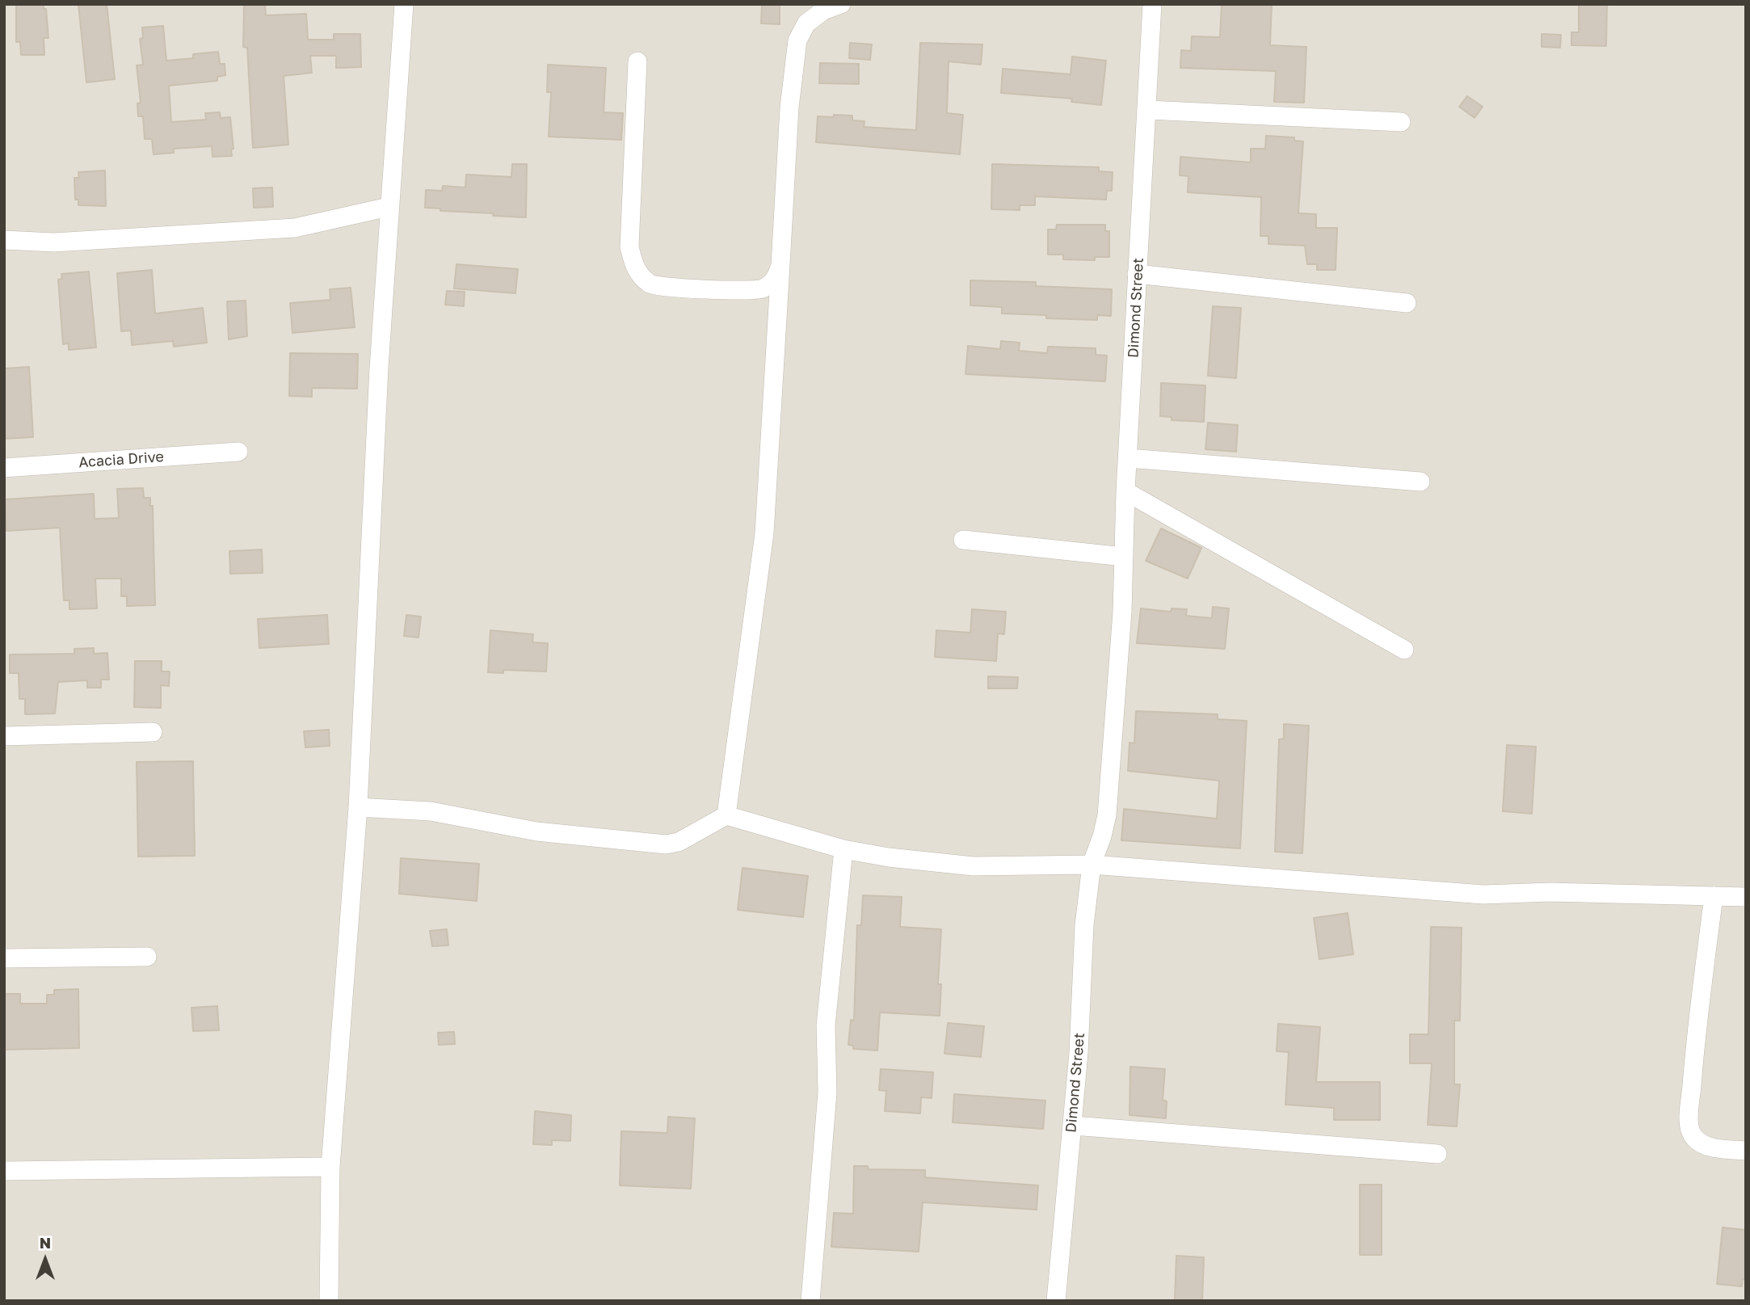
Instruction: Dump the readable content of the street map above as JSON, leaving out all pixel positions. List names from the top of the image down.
{
  "streets": {
    "street": ["Dimond Street", "Acacia Drive"]
  },
  "north": "top"
}
